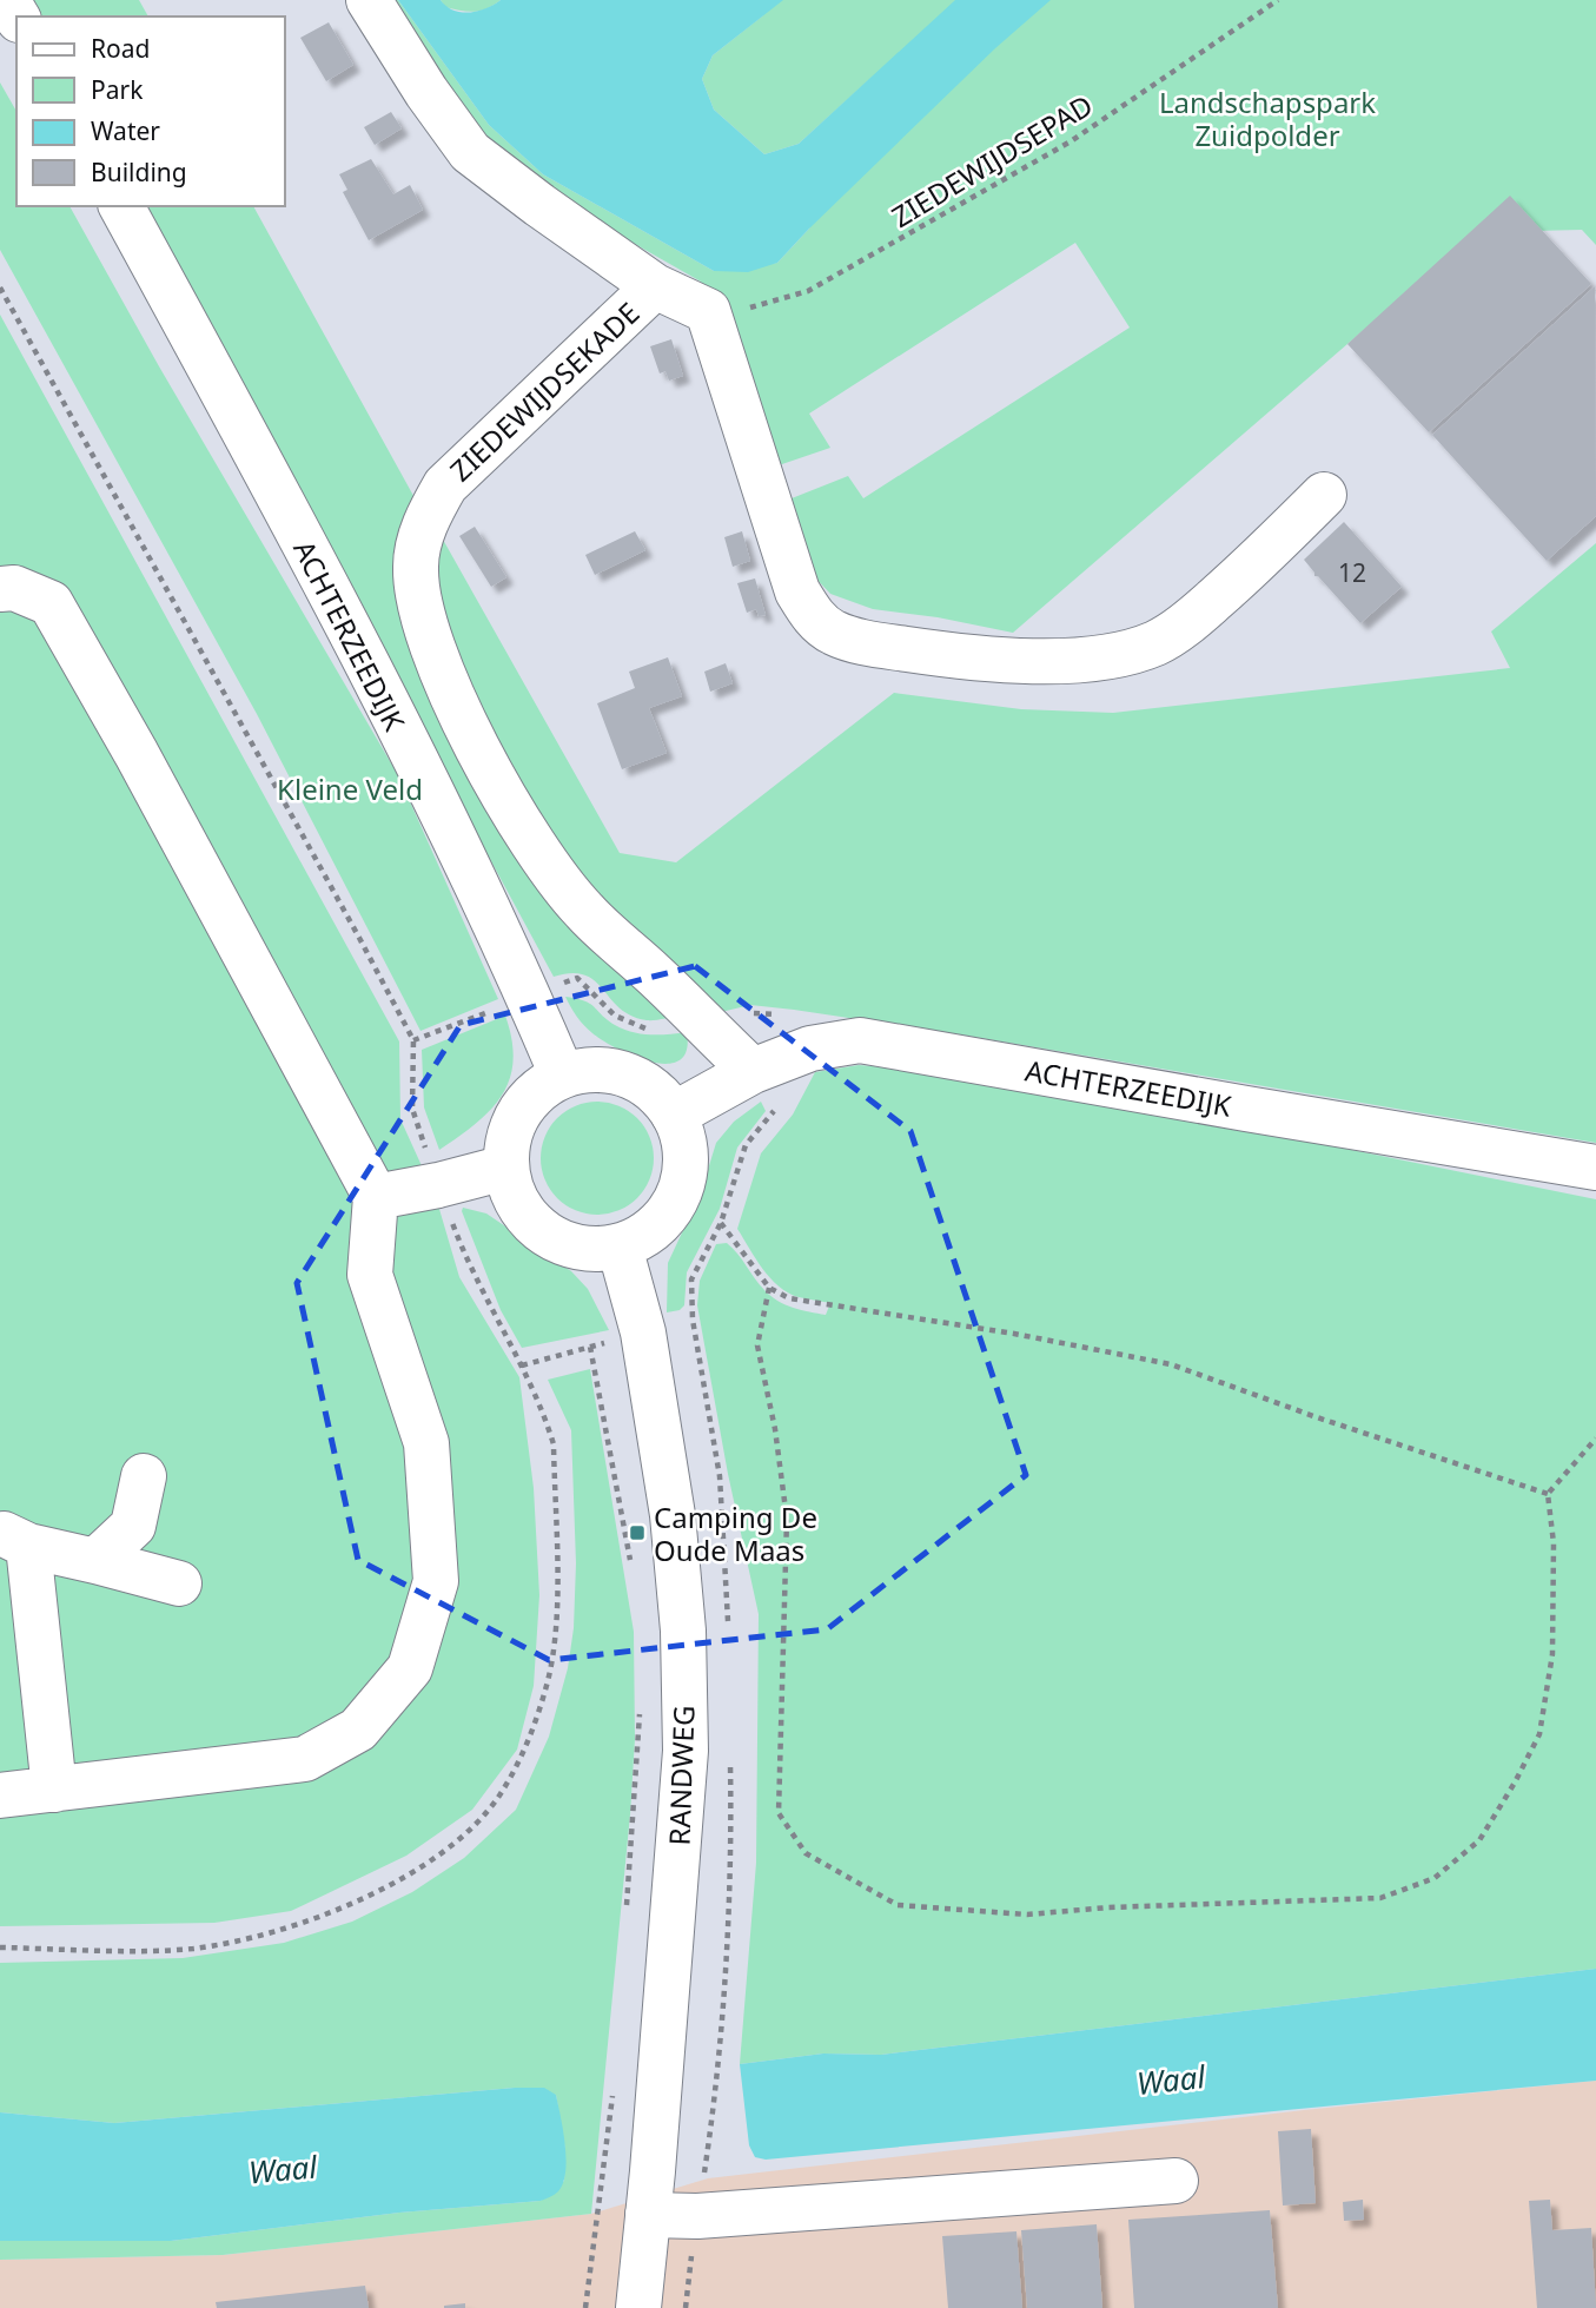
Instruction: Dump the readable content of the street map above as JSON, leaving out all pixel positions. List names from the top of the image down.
{
  "streets": {
    "street": ["ZIEDEWIJDSEKADE", "ACHTERZEEDIJK", "RANDWEG"],
    "path": ["ZIEDEWIJDSEPAD"]
  },
  "crossings": [
    ["ZIEDEWIJDSEPAD", "ZIEDEWIJDSEKADE"],
    ["ZIEDEWIJDSEKADE", "ACHTERZEEDIJK"],
    ["ACHTERZEEDIJK", "RANDWEG"]
  ],
  "water": ["Waal"],
  "parks": ["Landschapspark Zuidpolder", "Kleine Veld"],
  "places": {
    "transit": ["Camping De Oude Maas"]
  },
  "house_numbers": ["12"],
  "legend": [
    "Road",
    "Park",
    "Water",
    "Building"
  ]
}
